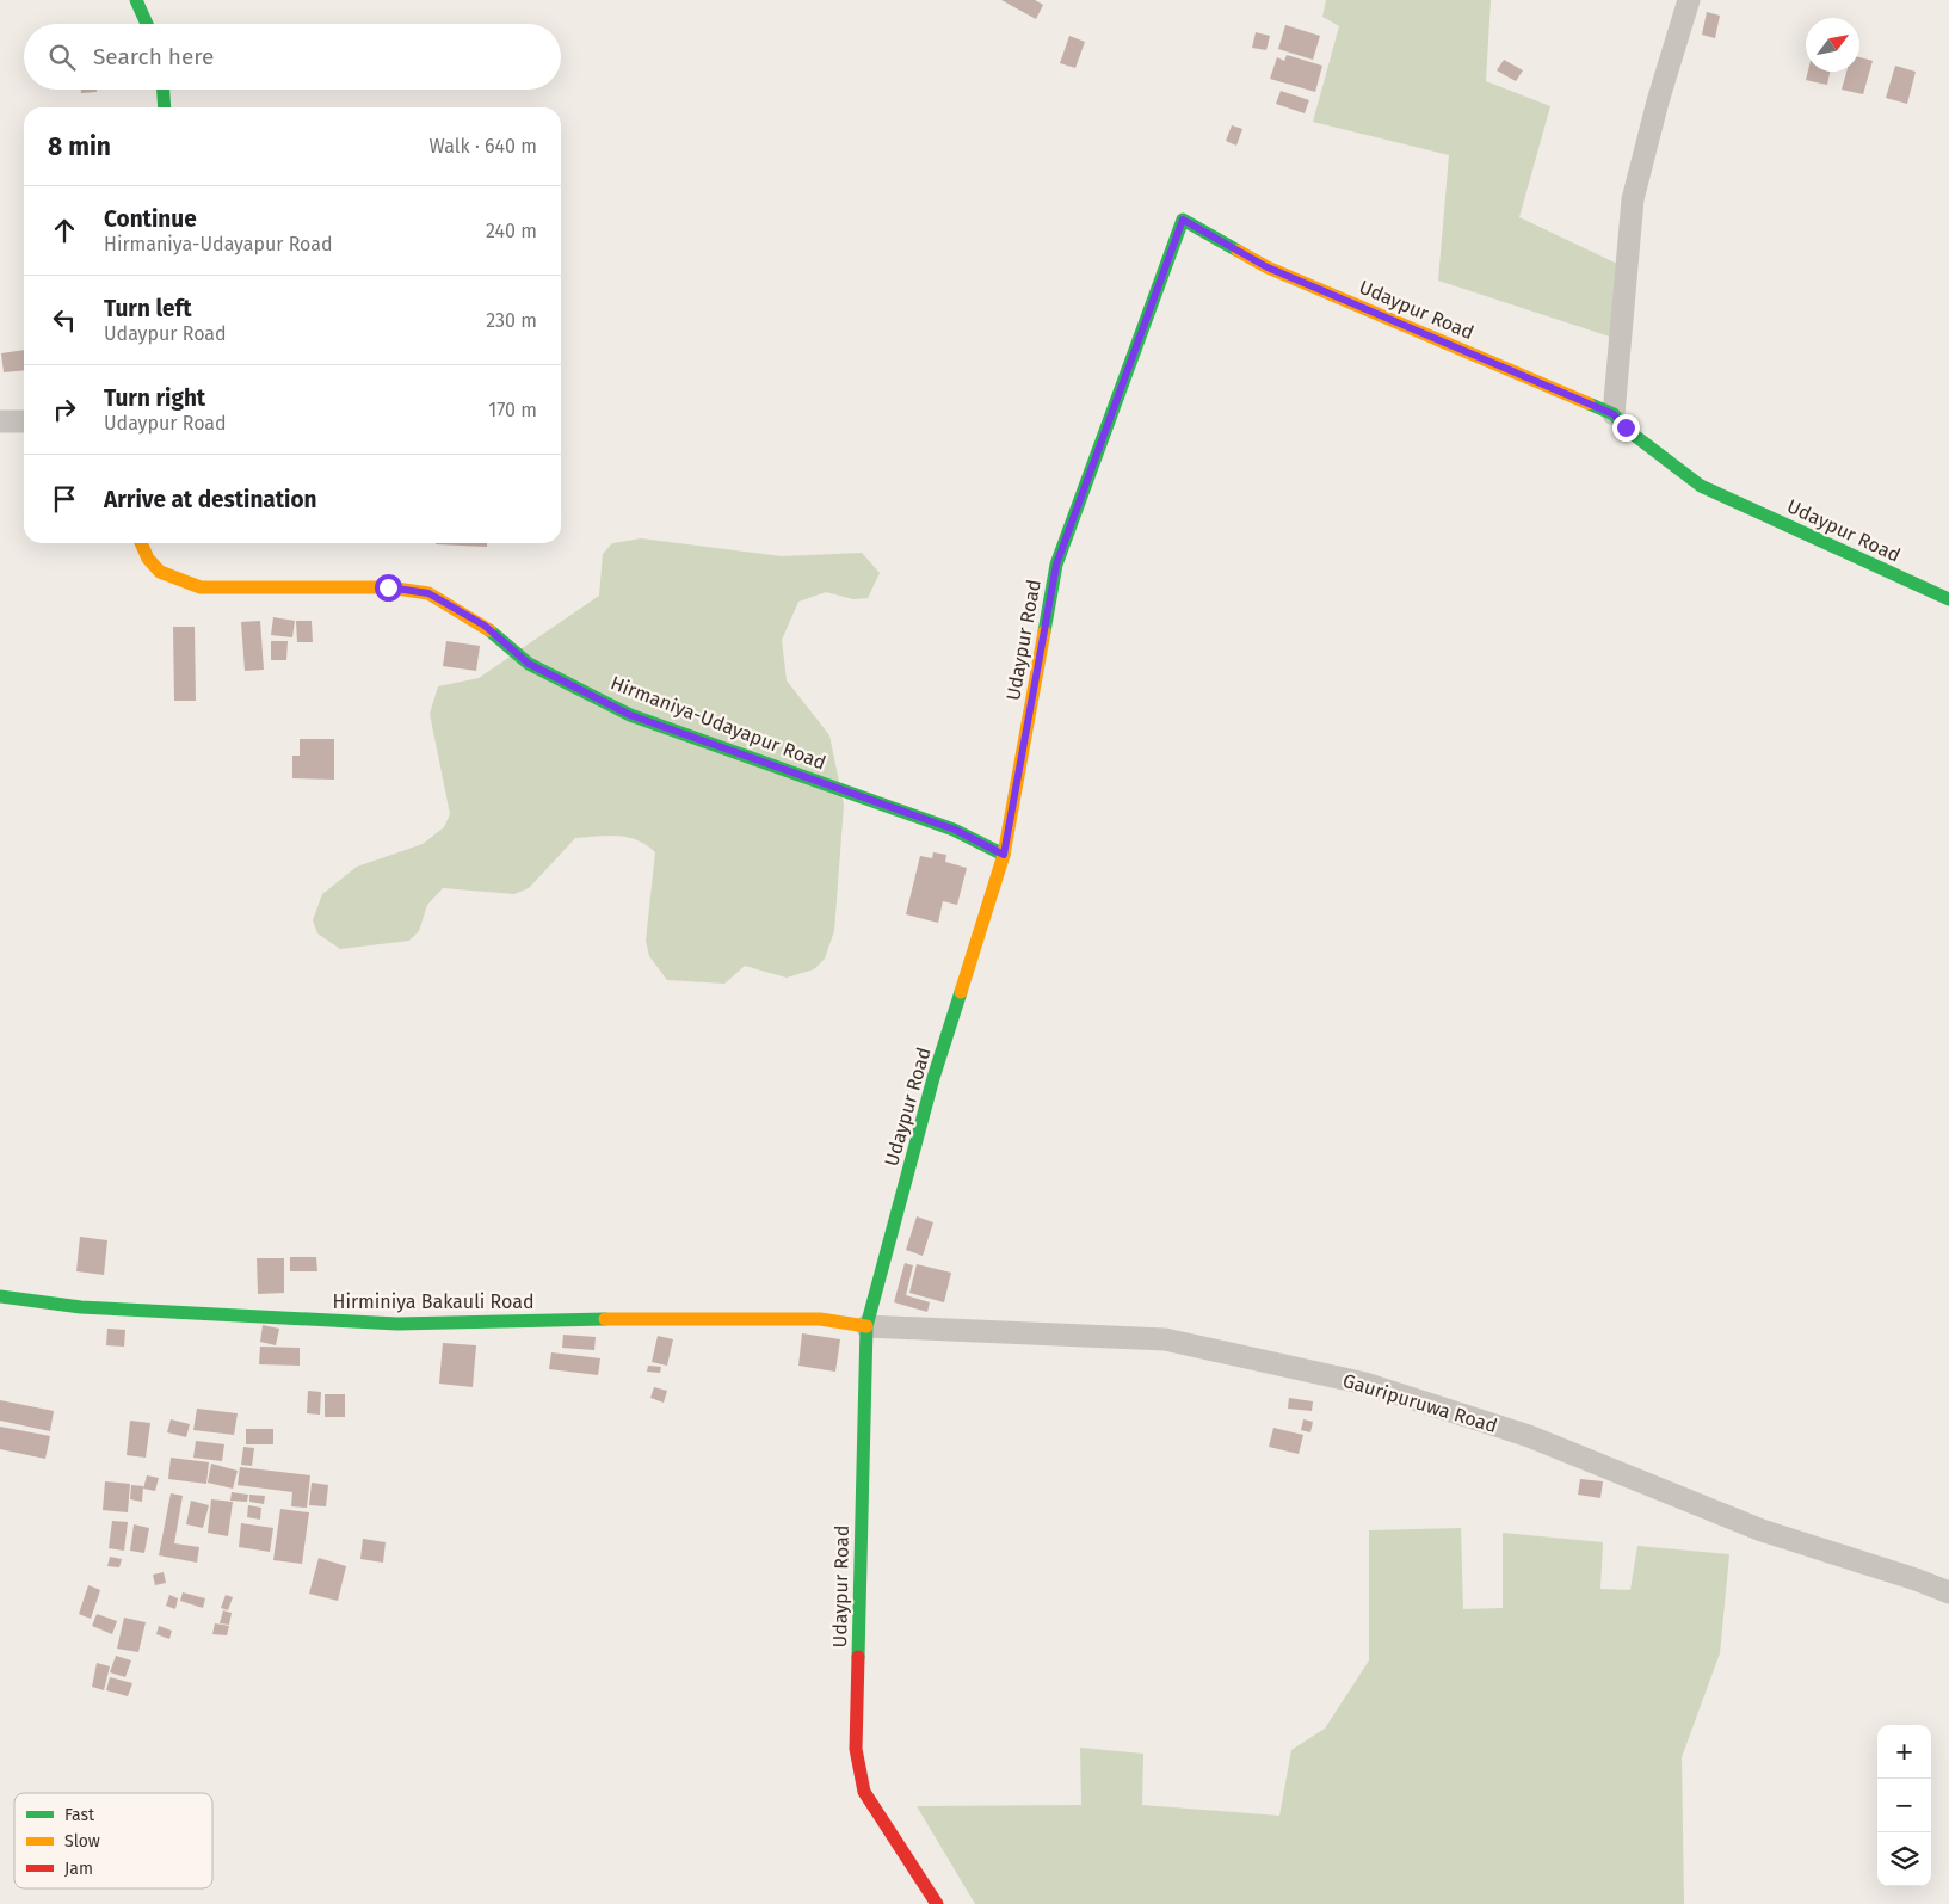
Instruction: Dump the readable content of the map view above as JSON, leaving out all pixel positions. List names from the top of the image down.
{
  "streets": {
    "street": [
      "Udaypur Road",
      "Hirmaniya-Udayapur Road",
      "Hirminiya Bakauli Road",
      "Gauripuruwa Road"
    ]
  },
  "crossings": [
    ["Udaypur Road", "Hirmaniya-Udayapur Road"],
    ["Udaypur Road", "Hirminiya Bakauli Road"],
    ["Udaypur Road", "Gauripuruwa Road"],
    ["Hirminiya Bakauli Road", "Gauripuruwa Road"]
  ],
  "legend": ["Fast", "Slow", "Jam"],
  "north": "top right",
  "page": {
    "search": "Search here",
    "heading": ["8 min", "Walk · 640 m"],
    "list": [
      ["Continue", "Hirmaniya-Udayapur Road", "240 m"],
      ["Turn left", "Udaypur Road", "230 m"],
      ["Turn right", "Udaypur Road", "170 m"],
      "Arrive at destination"
    ],
    "map_buttons": ["+", "−"]
  }
}
